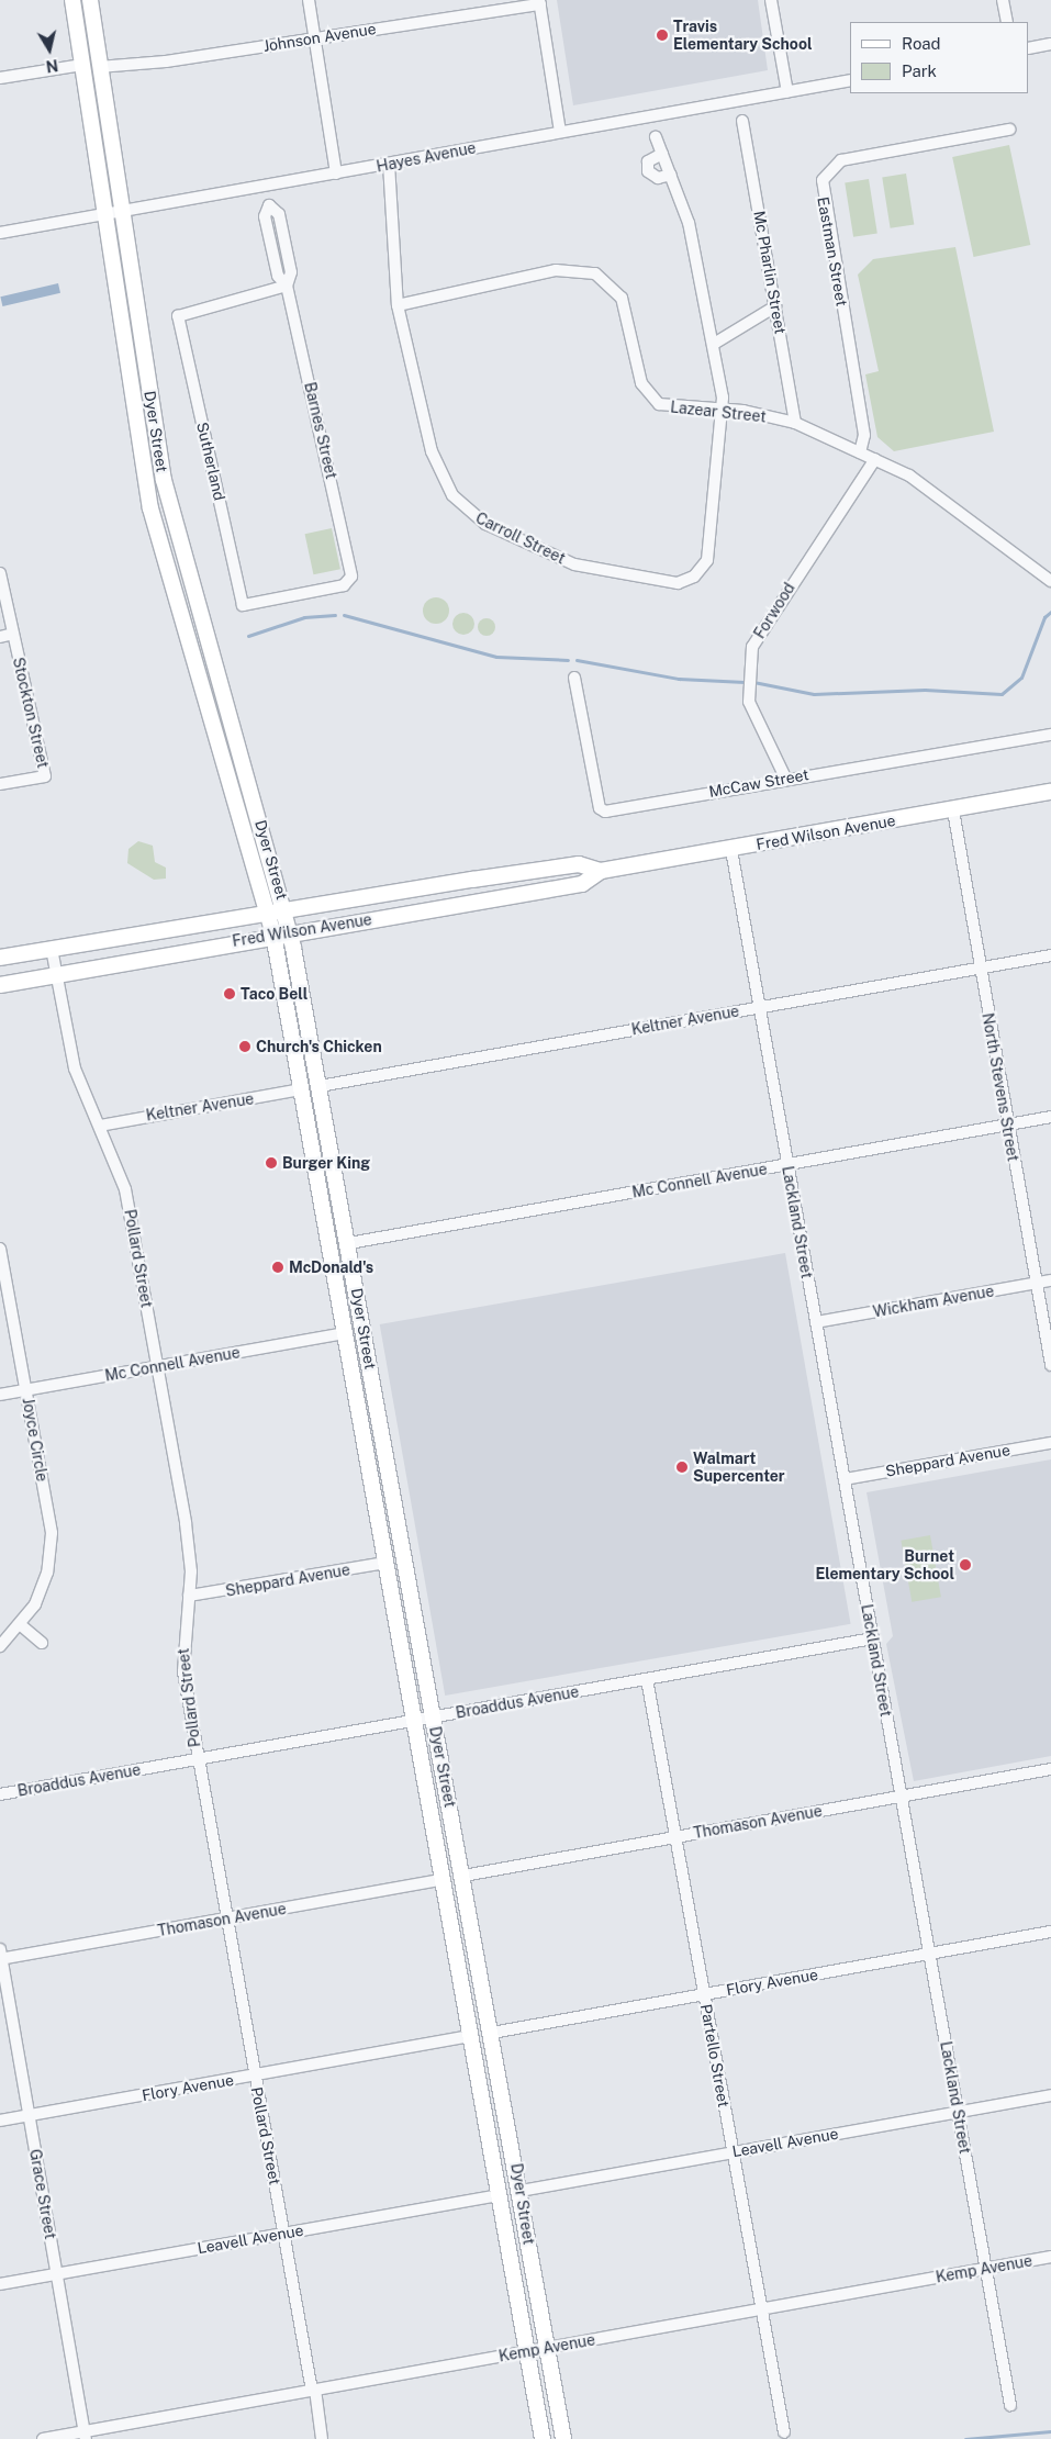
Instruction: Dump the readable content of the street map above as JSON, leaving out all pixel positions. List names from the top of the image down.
{
  "streets": {
    "main road": ["Dyer Street", "Fred Wilson Avenue"],
    "street": [
      "Johnson Avenue",
      "Hayes Avenue",
      "Eastman Street",
      "Mc Pharlin Street",
      "Lazear Street",
      "Barnes Street",
      "Sutherland",
      "Carroll Street",
      "Forwood",
      "Stockton Street",
      "McCaw Street",
      "Keltner Avenue",
      "North Stevens Street",
      "Mc Connell Avenue",
      "Lackland Street",
      "Pollard Street",
      "Wickham Avenue",
      "Joyce Circle",
      "Sheppard Avenue",
      "Broaddus Avenue",
      "Thomason Avenue",
      "Flory Avenue",
      "Partello Street",
      "Leavell Avenue",
      "Grace Street",
      "Kemp Avenue"
    ]
  },
  "crossings": [
    ["Johnson Avenue", "Dyer Street"],
    ["Hayes Avenue", "Barnes Street"],
    ["Hayes Avenue", "Dyer Street"],
    ["Hayes Avenue", "Carroll Street"],
    ["Eastman Street", "Lazear Street"],
    ["Mc Pharlin Street", "Lazear Street"],
    ["Lazear Street", "Carroll Street"],
    ["Lazear Street", "Forwood"],
    ["Barnes Street", "Sutherland"],
    ["Dyer Street", "Fred Wilson Avenue"],
    ["Dyer Street", "Keltner Avenue"],
    ["Dyer Street", "Mc Connell Avenue"],
    ["Dyer Street", "Sheppard Avenue"],
    ["Dyer Street", "Broaddus Avenue"],
    ["Dyer Street", "Thomason Avenue"],
    ["Dyer Street", "Flory Avenue"],
    ["Dyer Street", "Leavell Avenue"],
    ["Dyer Street", "Kemp Avenue"],
    ["Forwood", "McCaw Street"],
    ["Fred Wilson Avenue", "North Stevens Street"],
    ["Fred Wilson Avenue", "Lackland Street"],
    ["Fred Wilson Avenue", "Pollard Street"],
    ["Keltner Avenue", "North Stevens Street"],
    ["Keltner Avenue", "Lackland Street"],
    ["Keltner Avenue", "Pollard Street"],
    ["North Stevens Street", "Mc Connell Avenue"],
    ["North Stevens Street", "Wickham Avenue"],
    ["Mc Connell Avenue", "Lackland Street"],
    ["Mc Connell Avenue", "Pollard Street"],
    ["Mc Connell Avenue", "Joyce Circle"],
    ["Lackland Street", "Wickham Avenue"],
    ["Lackland Street", "Sheppard Avenue"],
    ["Lackland Street", "Broaddus Avenue"],
    ["Lackland Street", "Thomason Avenue"],
    ["Lackland Street", "Flory Avenue"],
    ["Lackland Street", "Leavell Avenue"],
    ["Lackland Street", "Kemp Avenue"],
    ["Pollard Street", "Sheppard Avenue"],
    ["Pollard Street", "Broaddus Avenue"],
    ["Pollard Street", "Thomason Avenue"],
    ["Pollard Street", "Flory Avenue"],
    ["Pollard Street", "Leavell Avenue"],
    ["Pollard Street", "Kemp Avenue"],
    ["Broaddus Avenue", "Partello Street"],
    ["Thomason Avenue", "Partello Street"],
    ["Thomason Avenue", "Grace Street"],
    ["Flory Avenue", "Partello Street"],
    ["Flory Avenue", "Grace Street"],
    ["Partello Street", "Leavell Avenue"],
    ["Partello Street", "Kemp Avenue"],
    ["Leavell Avenue", "Grace Street"],
    ["Grace Street", "Kemp Avenue"]
  ],
  "places": [
    "Travis Elementary School",
    "Taco Bell",
    "Church's Chicken",
    "Burger King",
    "McDonald's",
    "Walmart Supercenter",
    "Burnet Elementary School"
  ],
  "legend": ["Road", "Park"],
  "north": "bottom"
}
